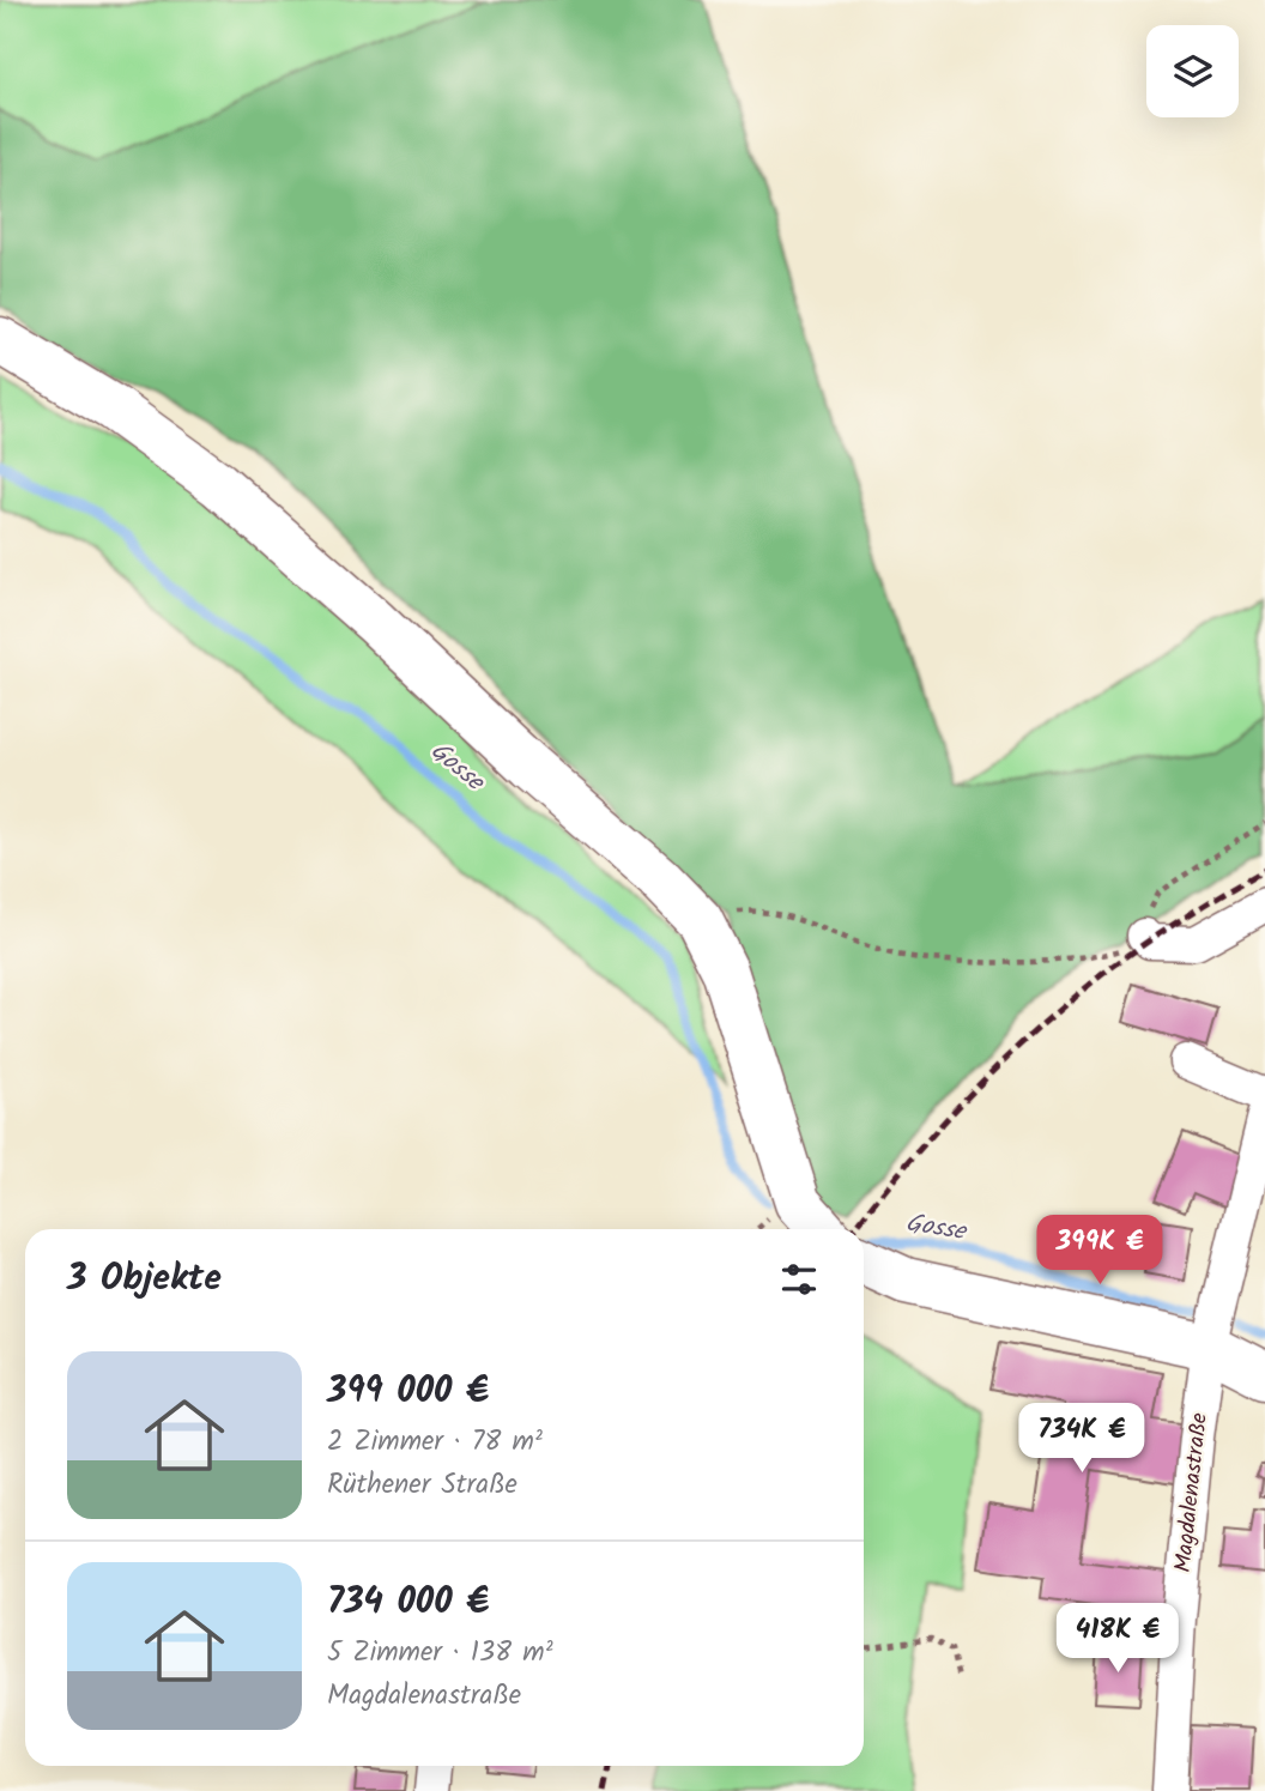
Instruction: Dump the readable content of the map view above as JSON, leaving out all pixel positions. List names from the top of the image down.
{
  "streets": {
    "street": ["Magdalenastraße"]
  },
  "water": ["Gosse"],
  "page": {
    "price": ["399K €", "734K €", "418K €"],
    "heading": "3 Objekte",
    "list": [
      {
        "name": "399 000 €",
        "note": "2 Zimmer · 78 m² · Rüthener Straße"
      },
      {
        "name": "734 000 €",
        "note": "5 Zimmer · 138 m² · Magdalenastraße"
      }
    ]
  }
}
